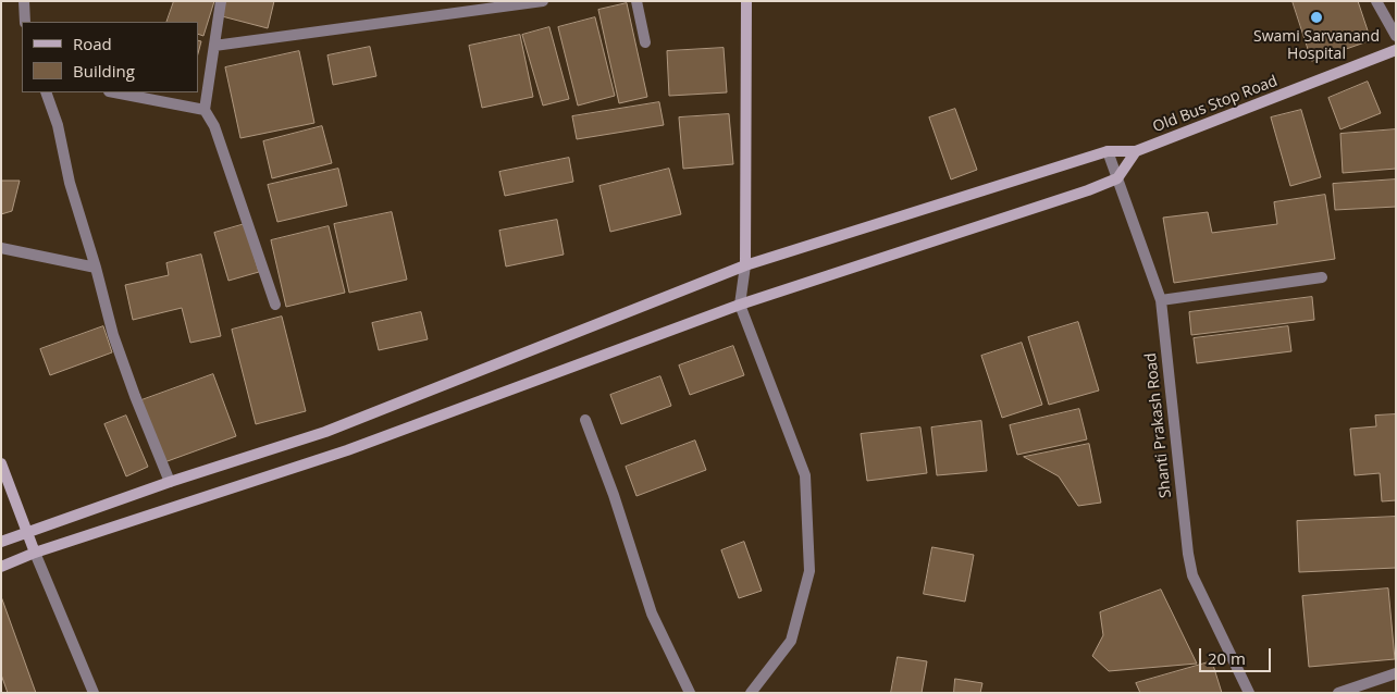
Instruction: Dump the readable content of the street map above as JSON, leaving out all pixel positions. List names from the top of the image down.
{
  "streets": {
    "street": ["Old Bus Stop Road", "Shanti Prakash Road"]
  },
  "places": ["Swami Sarvanand Hospital"],
  "legend": ["Road", "Building"],
  "scale_bar": "20 m"
}
